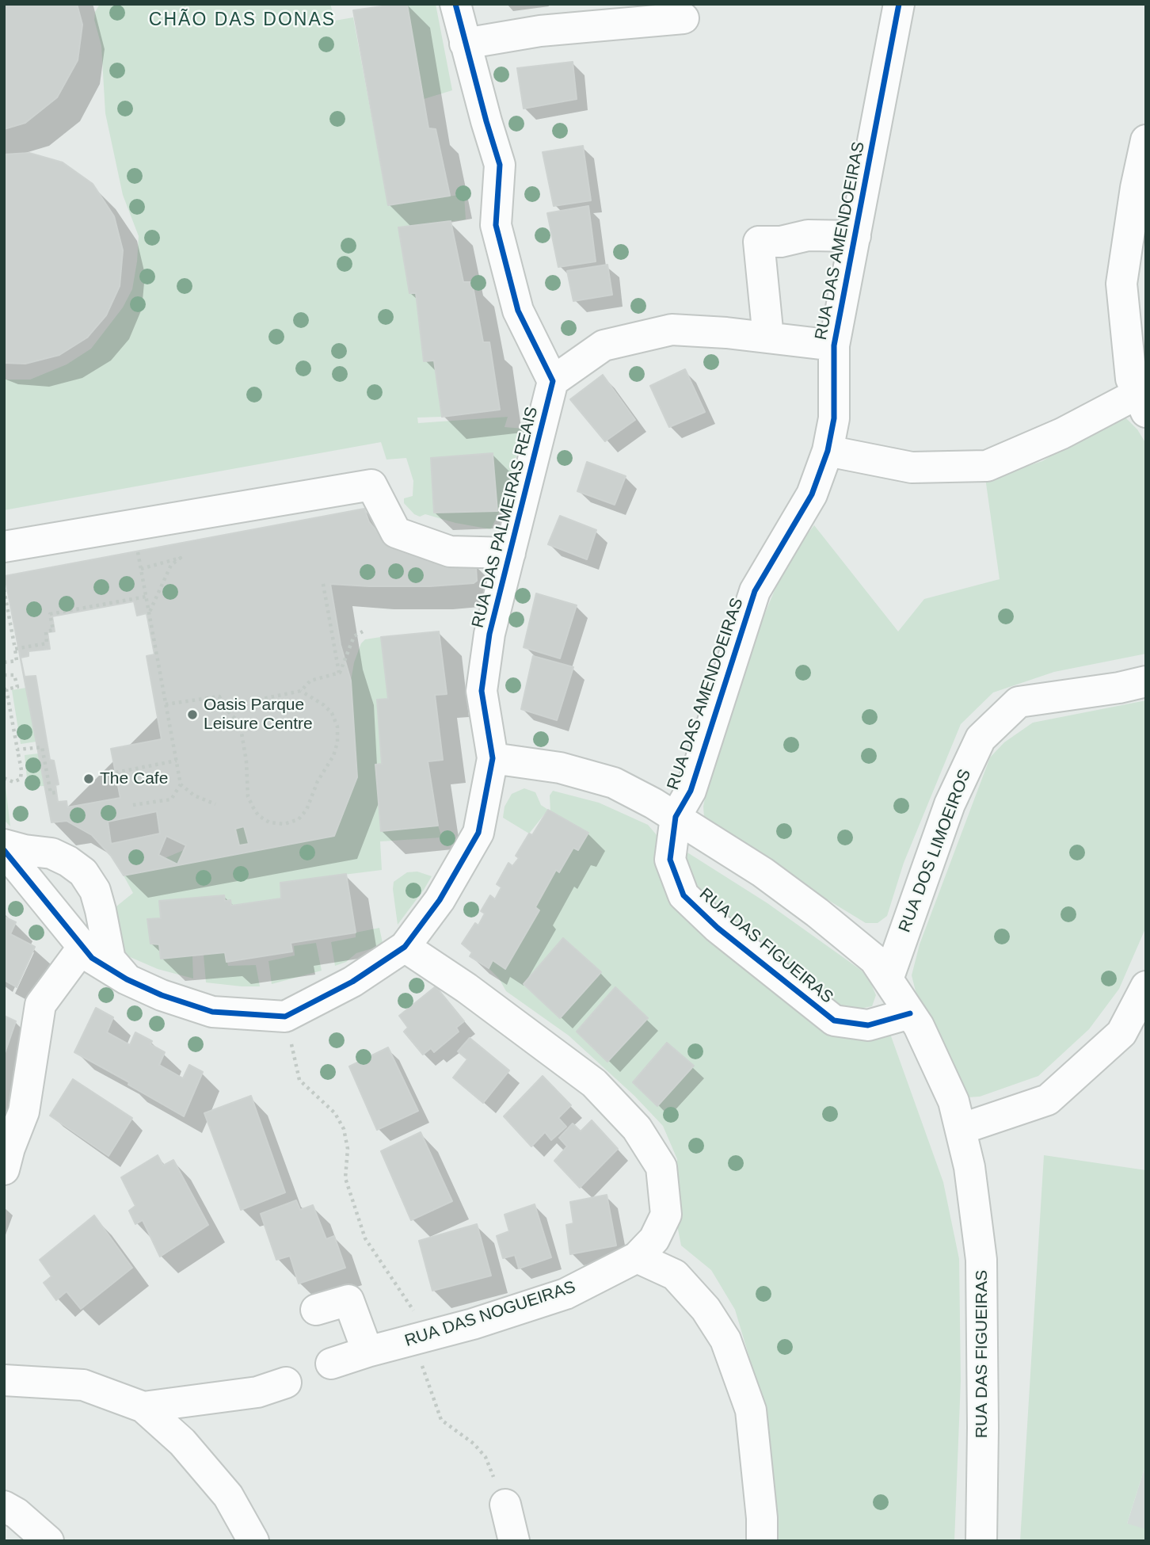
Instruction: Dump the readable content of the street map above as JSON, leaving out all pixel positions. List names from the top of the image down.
{
  "streets": {
    "street": [
      "RUA DAS AMENDOEIRAS",
      "RUA DAS PALMEIRAS REAIS",
      "RUA DOS LIMOEIROS",
      "RUA DAS FIGUEIRAS",
      "RUA DAS NOGUEIRAS"
    ]
  },
  "crossings": [
    ["RUA DAS AMENDOEIRAS", "RUA DAS FIGUEIRAS"],
    ["RUA DAS PALMEIRAS REAIS", "RUA DAS FIGUEIRAS"],
    ["RUA DAS PALMEIRAS REAIS", "RUA DAS NOGUEIRAS"],
    ["RUA DOS LIMOEIROS", "RUA DAS FIGUEIRAS"]
  ],
  "districts": ["CHÃO DAS DONAS"],
  "places": ["Oasis Parque Leisure Centre", "The Cafe"]
}
